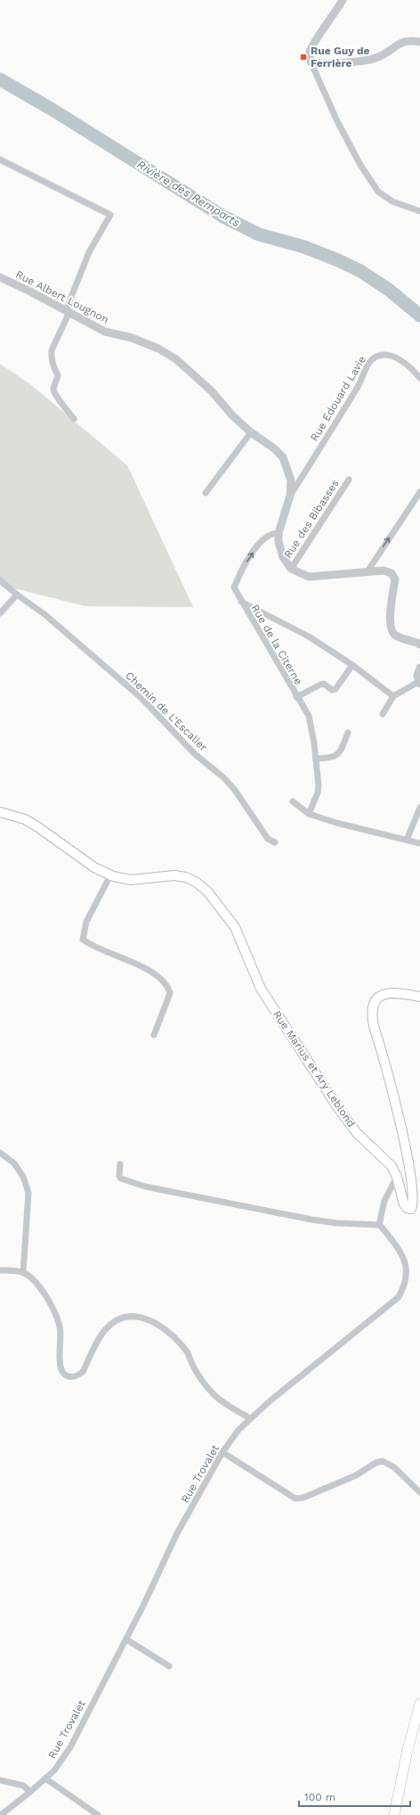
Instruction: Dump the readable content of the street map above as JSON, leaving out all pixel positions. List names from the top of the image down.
{
  "streets": {
    "main road": ["Rue Marius et Ary Leblond"],
    "street": [
      "Rue Albert Lougnon",
      "Rue Edouard Lavie",
      "Rue des Bibasses",
      "Rue de la Citerne",
      "Chemin de L'Escalier",
      "Rue Trovalet"
    ]
  },
  "crossings": [
    ["Rue Albert Lougnon", "Rue Edouard Lavie"],
    ["Rue Albert Lougnon", "Rue des Bibasses"],
    ["Rue Albert Lougnon", "Rue de la Citerne"]
  ],
  "water": ["Rivière des Remparts"],
  "places": {
    "transit": ["Rue Guy de Ferrière"]
  },
  "scale_bar": "100 m"
}
